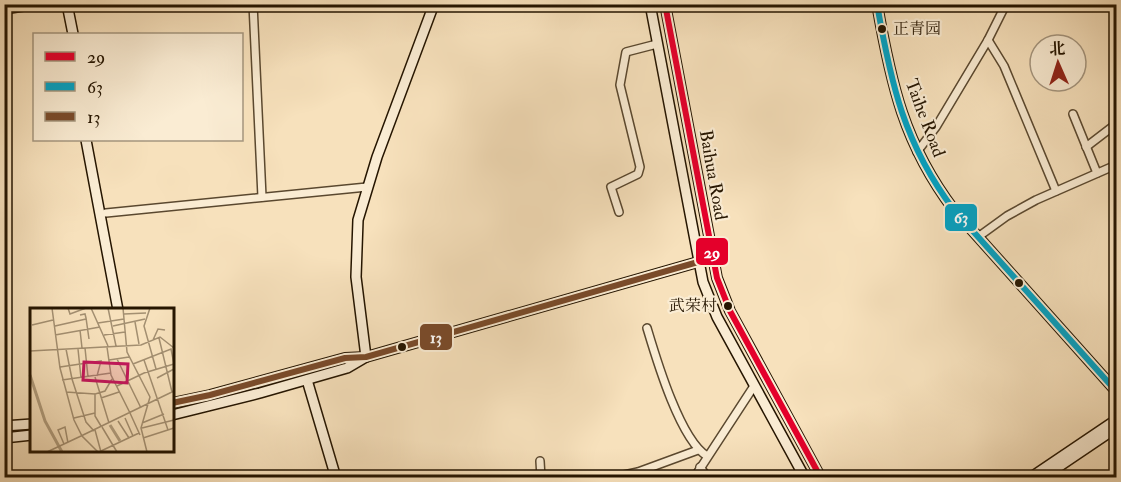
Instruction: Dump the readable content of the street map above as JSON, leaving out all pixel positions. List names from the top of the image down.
{
  "streets": {
    "main road": ["Taihe Road", "Baihua Road"]
  },
  "places": ["正青园", "武荣村"],
  "lines": ["transit line 29", "transit line 63", "transit line 13"],
  "legend": ["29", "63", "13"],
  "north": "top"
}
